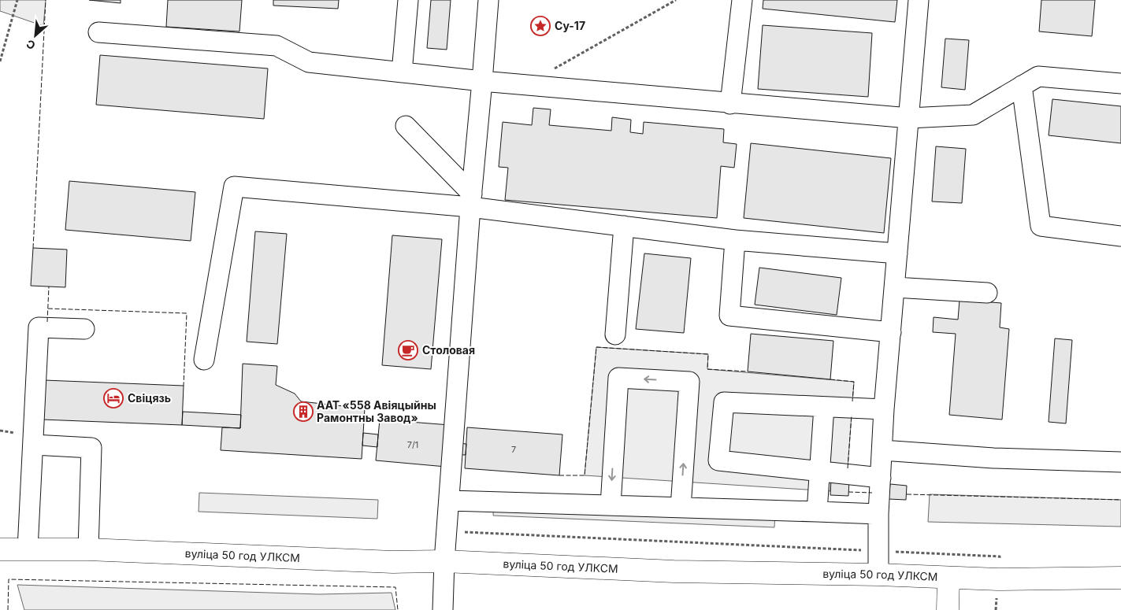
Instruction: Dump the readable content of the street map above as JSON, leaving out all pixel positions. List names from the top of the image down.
{
  "streets": {
    "main road": ["вуліца 50 год УЛКСМ"]
  },
  "places": {
    "place": ["Су-17"],
    "cafe": ["Столовая"],
    "hotel": ["Свіцязь"],
    "building": ["ААТ «558 Авіяцыйны Рамонтны Завод»"]
  },
  "house_numbers": ["7/1", "7"],
  "north": "bottom left"
}
